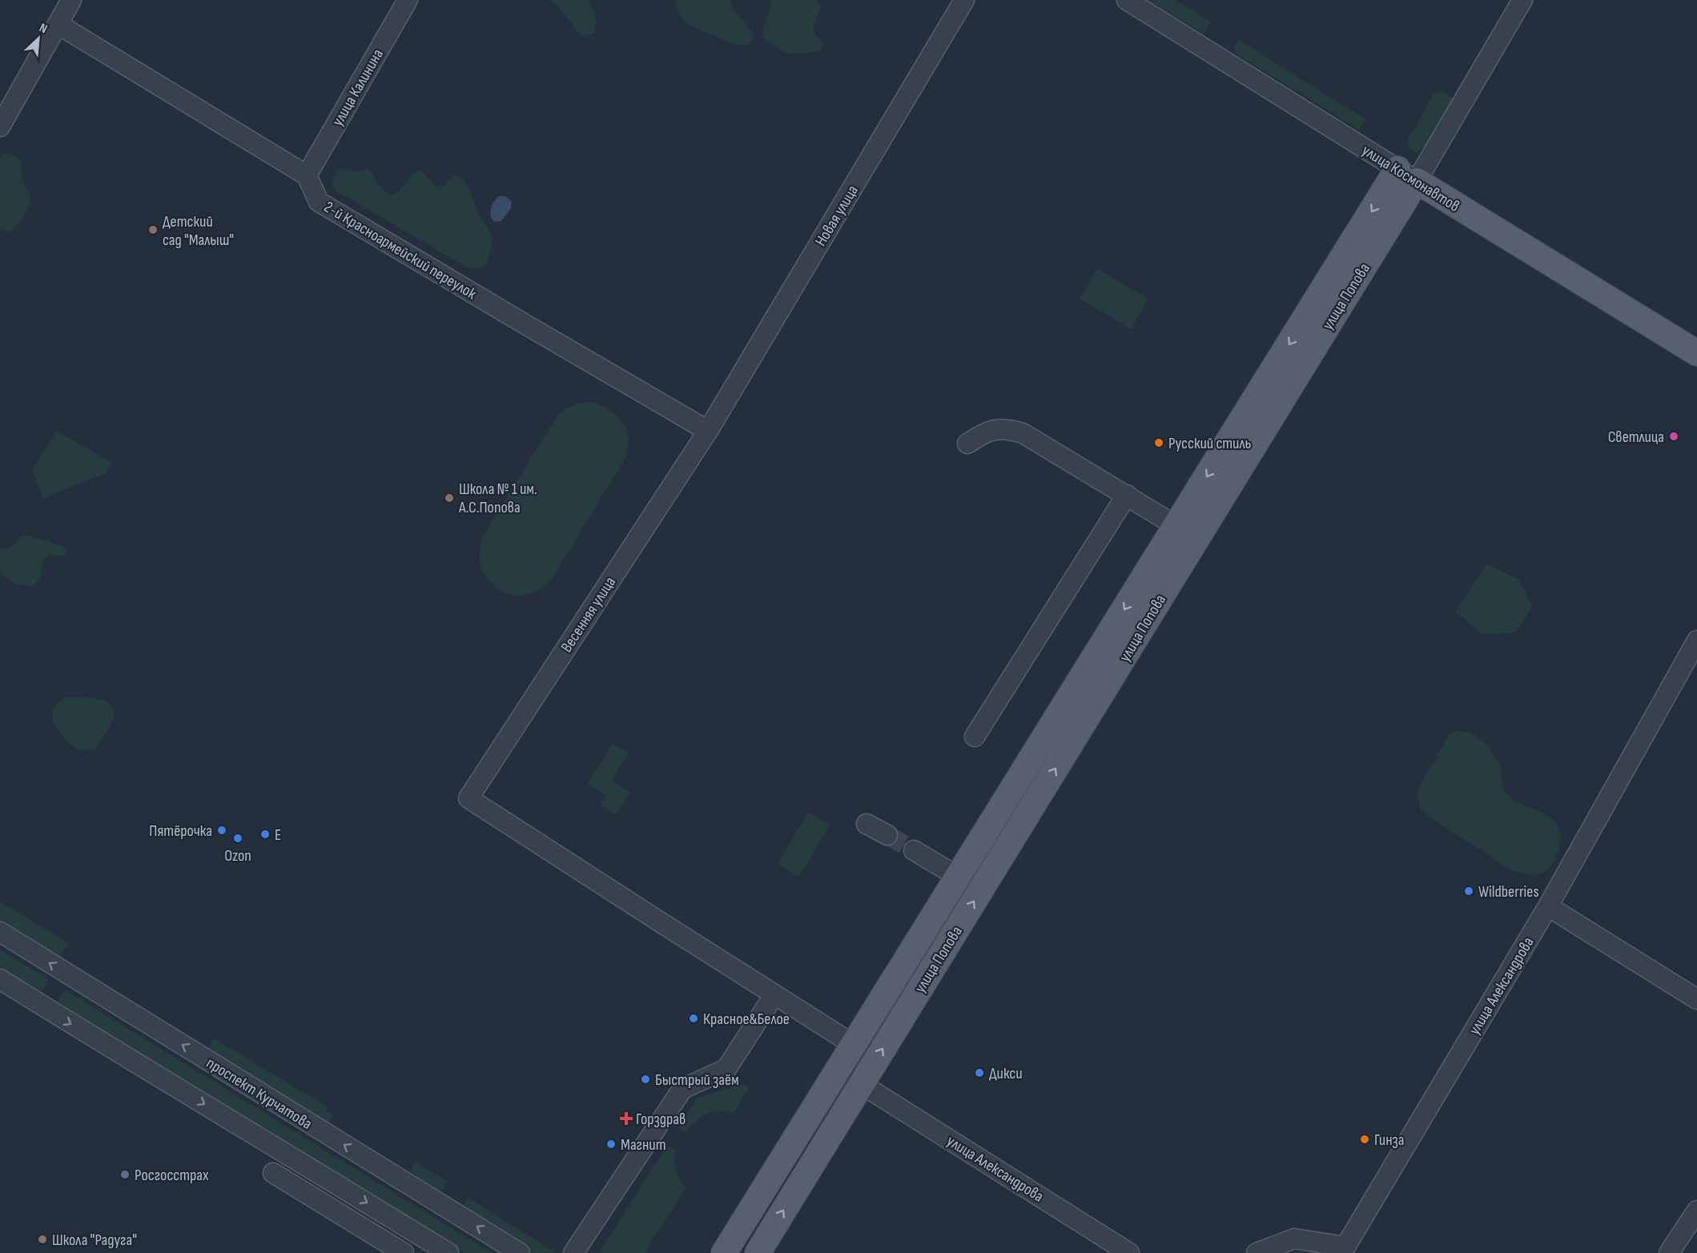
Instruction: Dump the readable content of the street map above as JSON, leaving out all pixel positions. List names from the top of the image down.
{
  "streets": {
    "main road": ["улица Космонавтов", "улица Попова"],
    "street": [
      "улица Калинина",
      "Новая улица",
      "2-й Красноармейский переулок",
      "Весенняя улица",
      "улица Александрова",
      "проспект Курчатова"
    ]
  },
  "crossings": [
    ["улица Калинина", "2-й Красноармейский переулок"],
    ["улица Космонавтов", "улица Попова"],
    ["Новая улица", "2-й Красноармейский переулок"],
    ["Новая улица", "Весенняя улица"],
    ["2-й Красноармейский переулок", "Весенняя улица"],
    ["улица Попова", "улица Александрова"]
  ],
  "places": {
    "other": [
      "Детский сад \"Малыш\"",
      "Светлица",
      "Русский стиль",
      "Школа № 1 им. А.С.Попова",
      "Пятёрочка",
      "Е",
      "Ozon",
      "Wildberries",
      "Красное&Белое",
      "Дикси",
      "Быстрый заём",
      "Гинза",
      "Магнит",
      "Росгосстрах",
      "Школа \"Радуга\""
    ],
    "health": ["Горздрав"]
  },
  "north": "top right"
}
